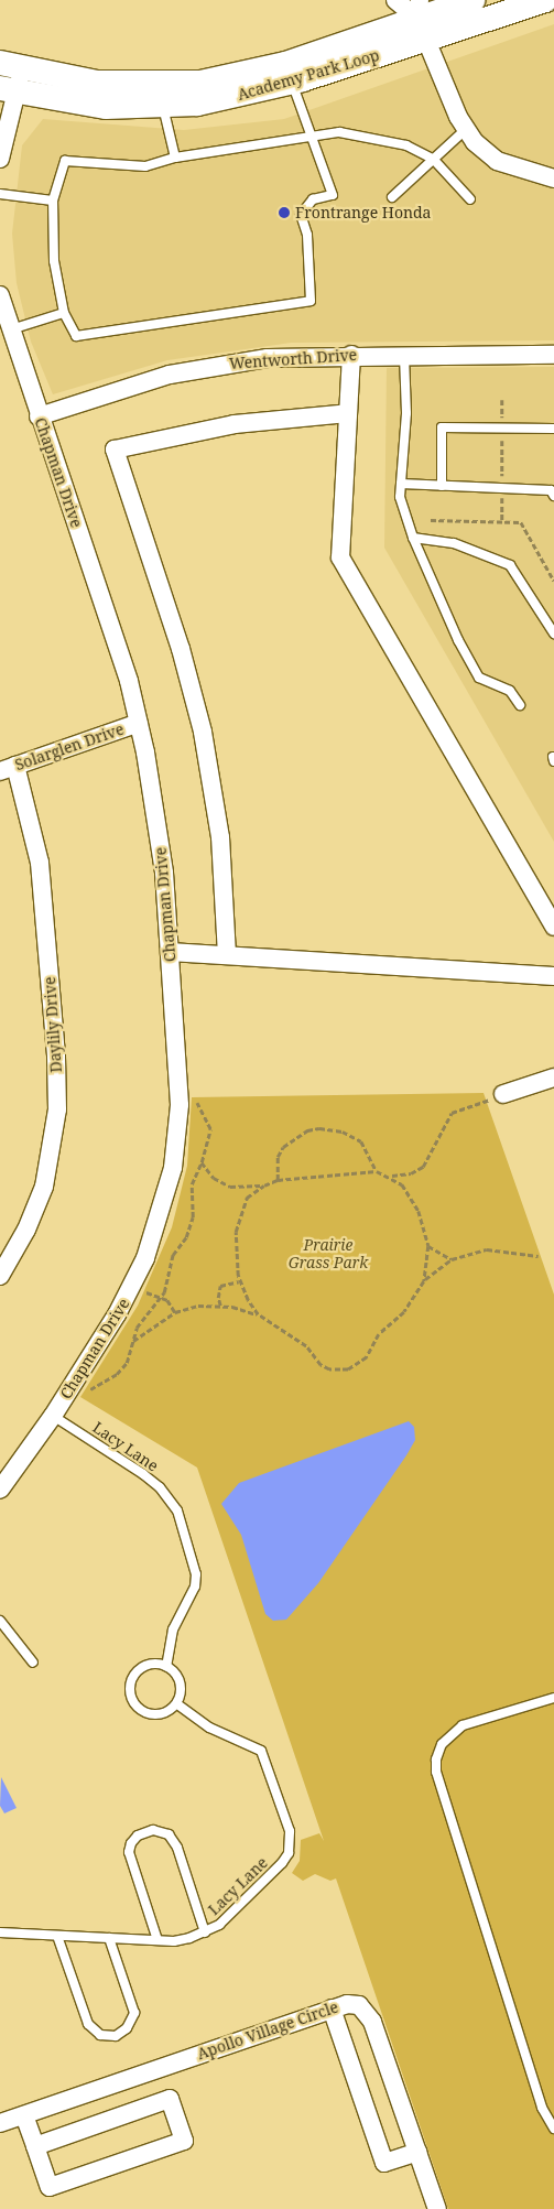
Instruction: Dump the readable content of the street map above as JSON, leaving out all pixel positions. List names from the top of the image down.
{
  "streets": {
    "street": [
      "Academy Park Loop",
      "Wentworth Drive",
      "Chapman Drive",
      "Solarglen Drive",
      "Daylily Drive",
      "Apollo Village Circle"
    ],
    "lane": ["Lacy Lane"]
  },
  "crossings": [
    ["Wentworth Drive", "Chapman Drive"],
    ["Chapman Drive", "Solarglen Drive"],
    ["Chapman Drive", "Lacy Lane"],
    ["Solarglen Drive", "Daylily Drive"]
  ],
  "parks": ["Prairie Grass Park"],
  "places": ["Frontrange Honda"]
}
